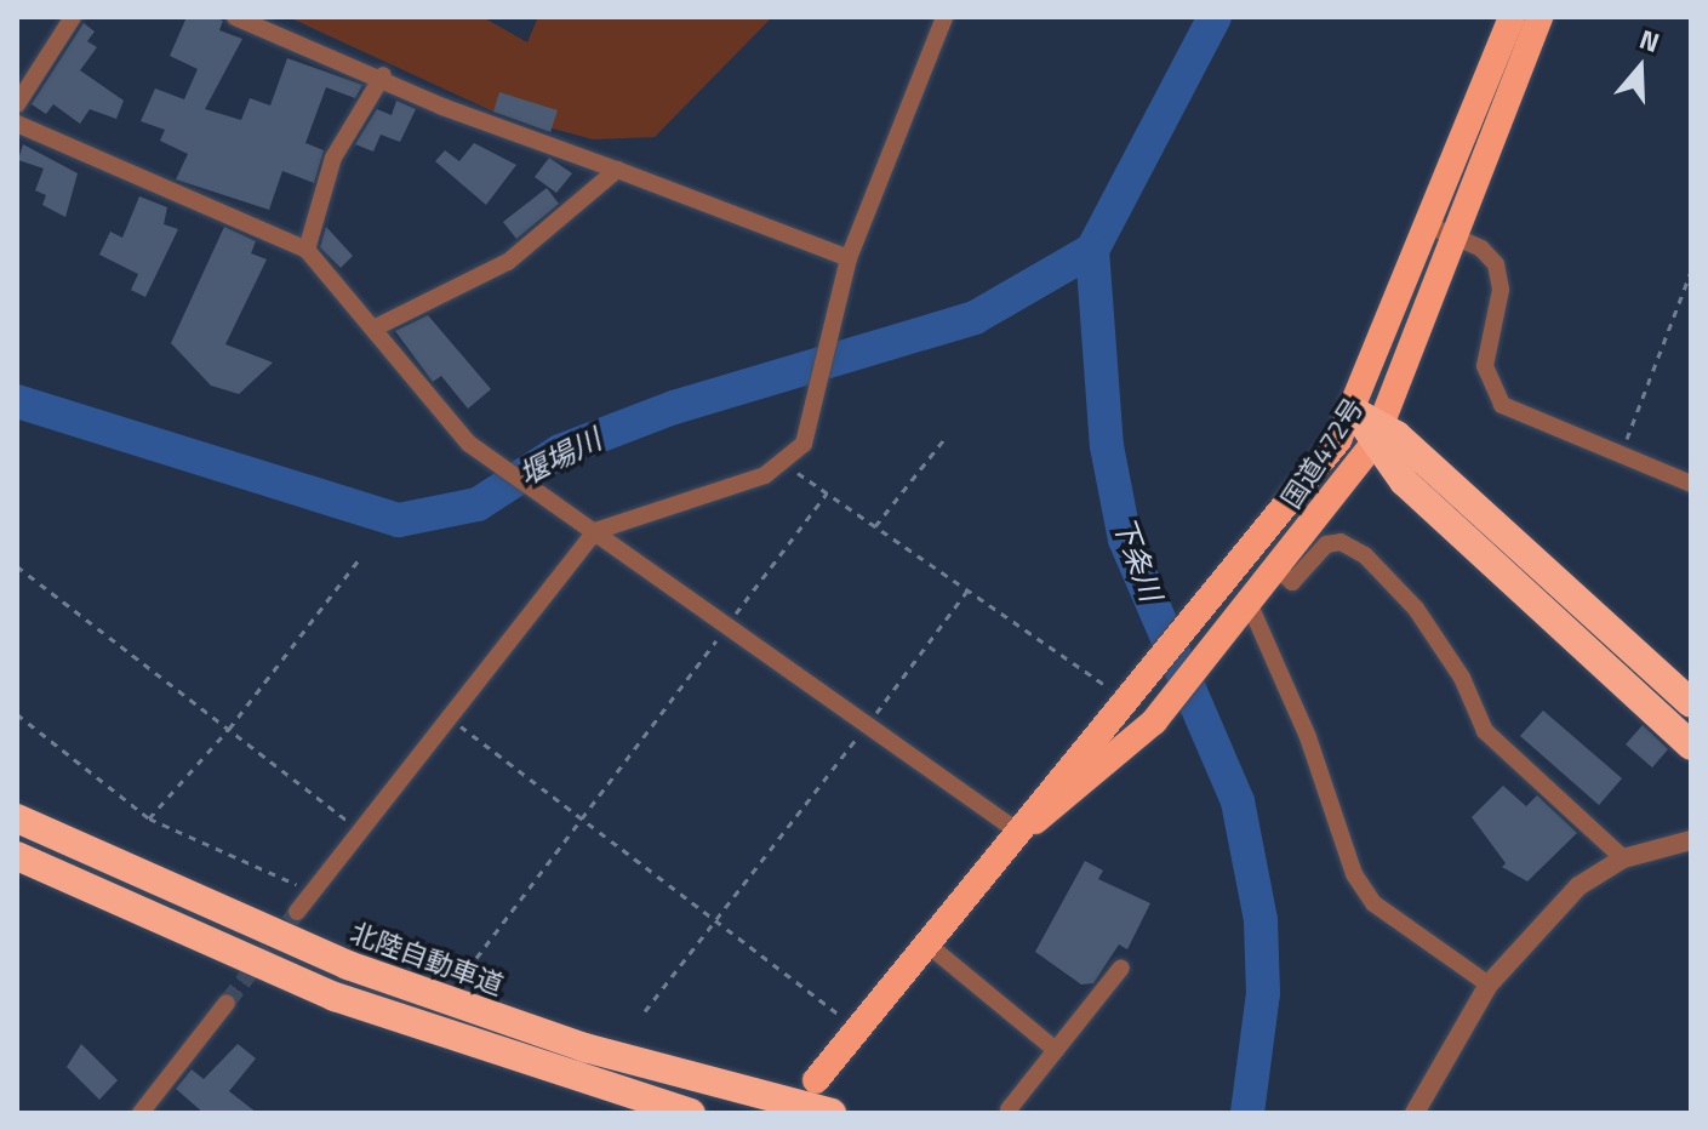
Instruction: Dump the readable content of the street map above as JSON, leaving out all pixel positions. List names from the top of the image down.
{
  "streets": {
    "highway": ["国道472号", "北陸自動車道"]
  },
  "water": ["堰場川", "下条川"],
  "north": "top"
}
